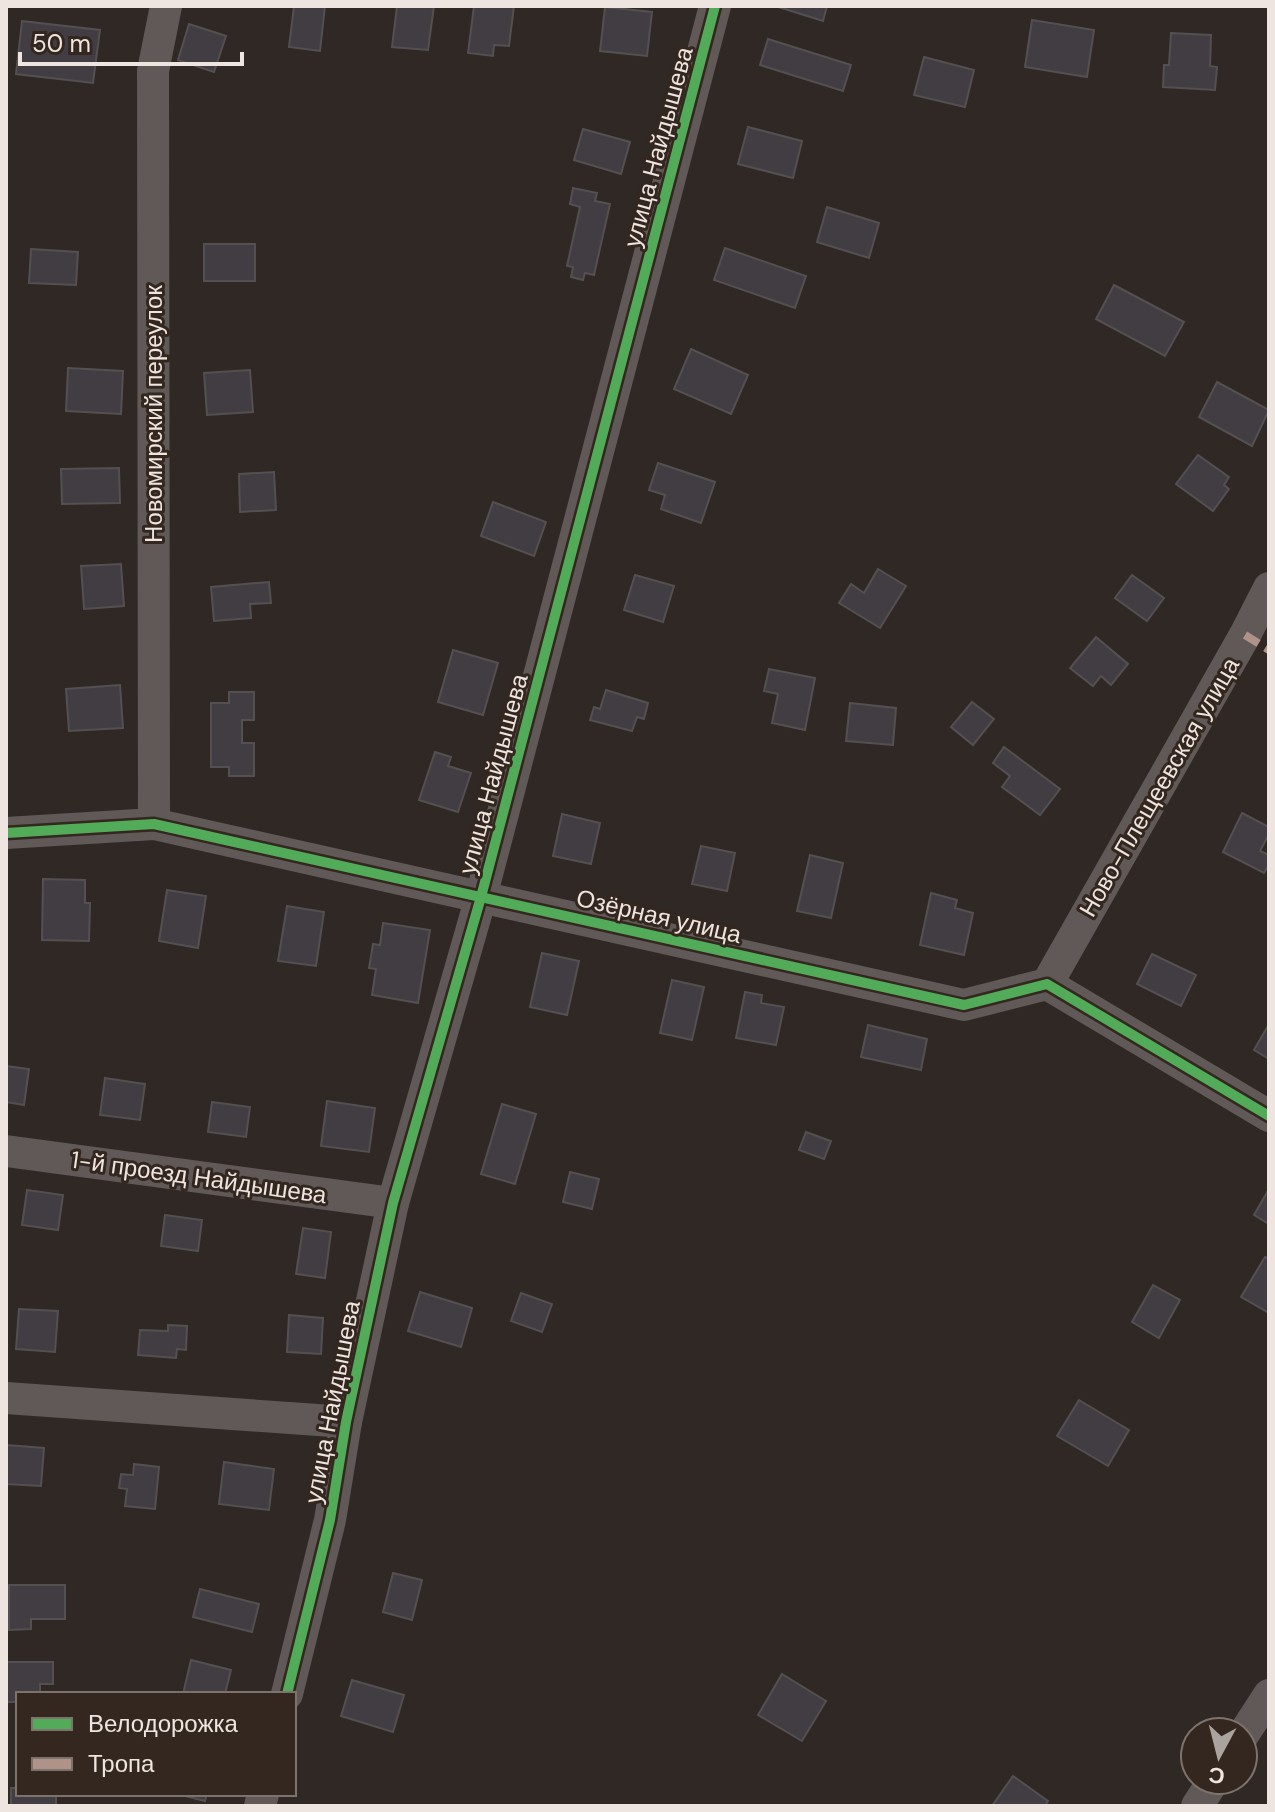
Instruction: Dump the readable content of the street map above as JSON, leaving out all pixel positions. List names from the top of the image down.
{
  "streets": {
    "street": [
      "улица Найдышева",
      "Новомирский переулок",
      "Ново-Плещеевская улица",
      "Озёрная улица",
      "1-й проезд Найдышева"
    ]
  },
  "crossings": [
    ["улица Найдышева", "Озёрная улица"],
    ["улица Найдышева", "1-й проезд Найдышева"],
    ["Новомирский переулок", "Озёрная улица"],
    ["Ново-Плещеевская улица", "Озёрная улица"]
  ],
  "legend": ["Велодорожка", "Тропа"],
  "scale_bar": "50 m",
  "north": "bottom"
}
